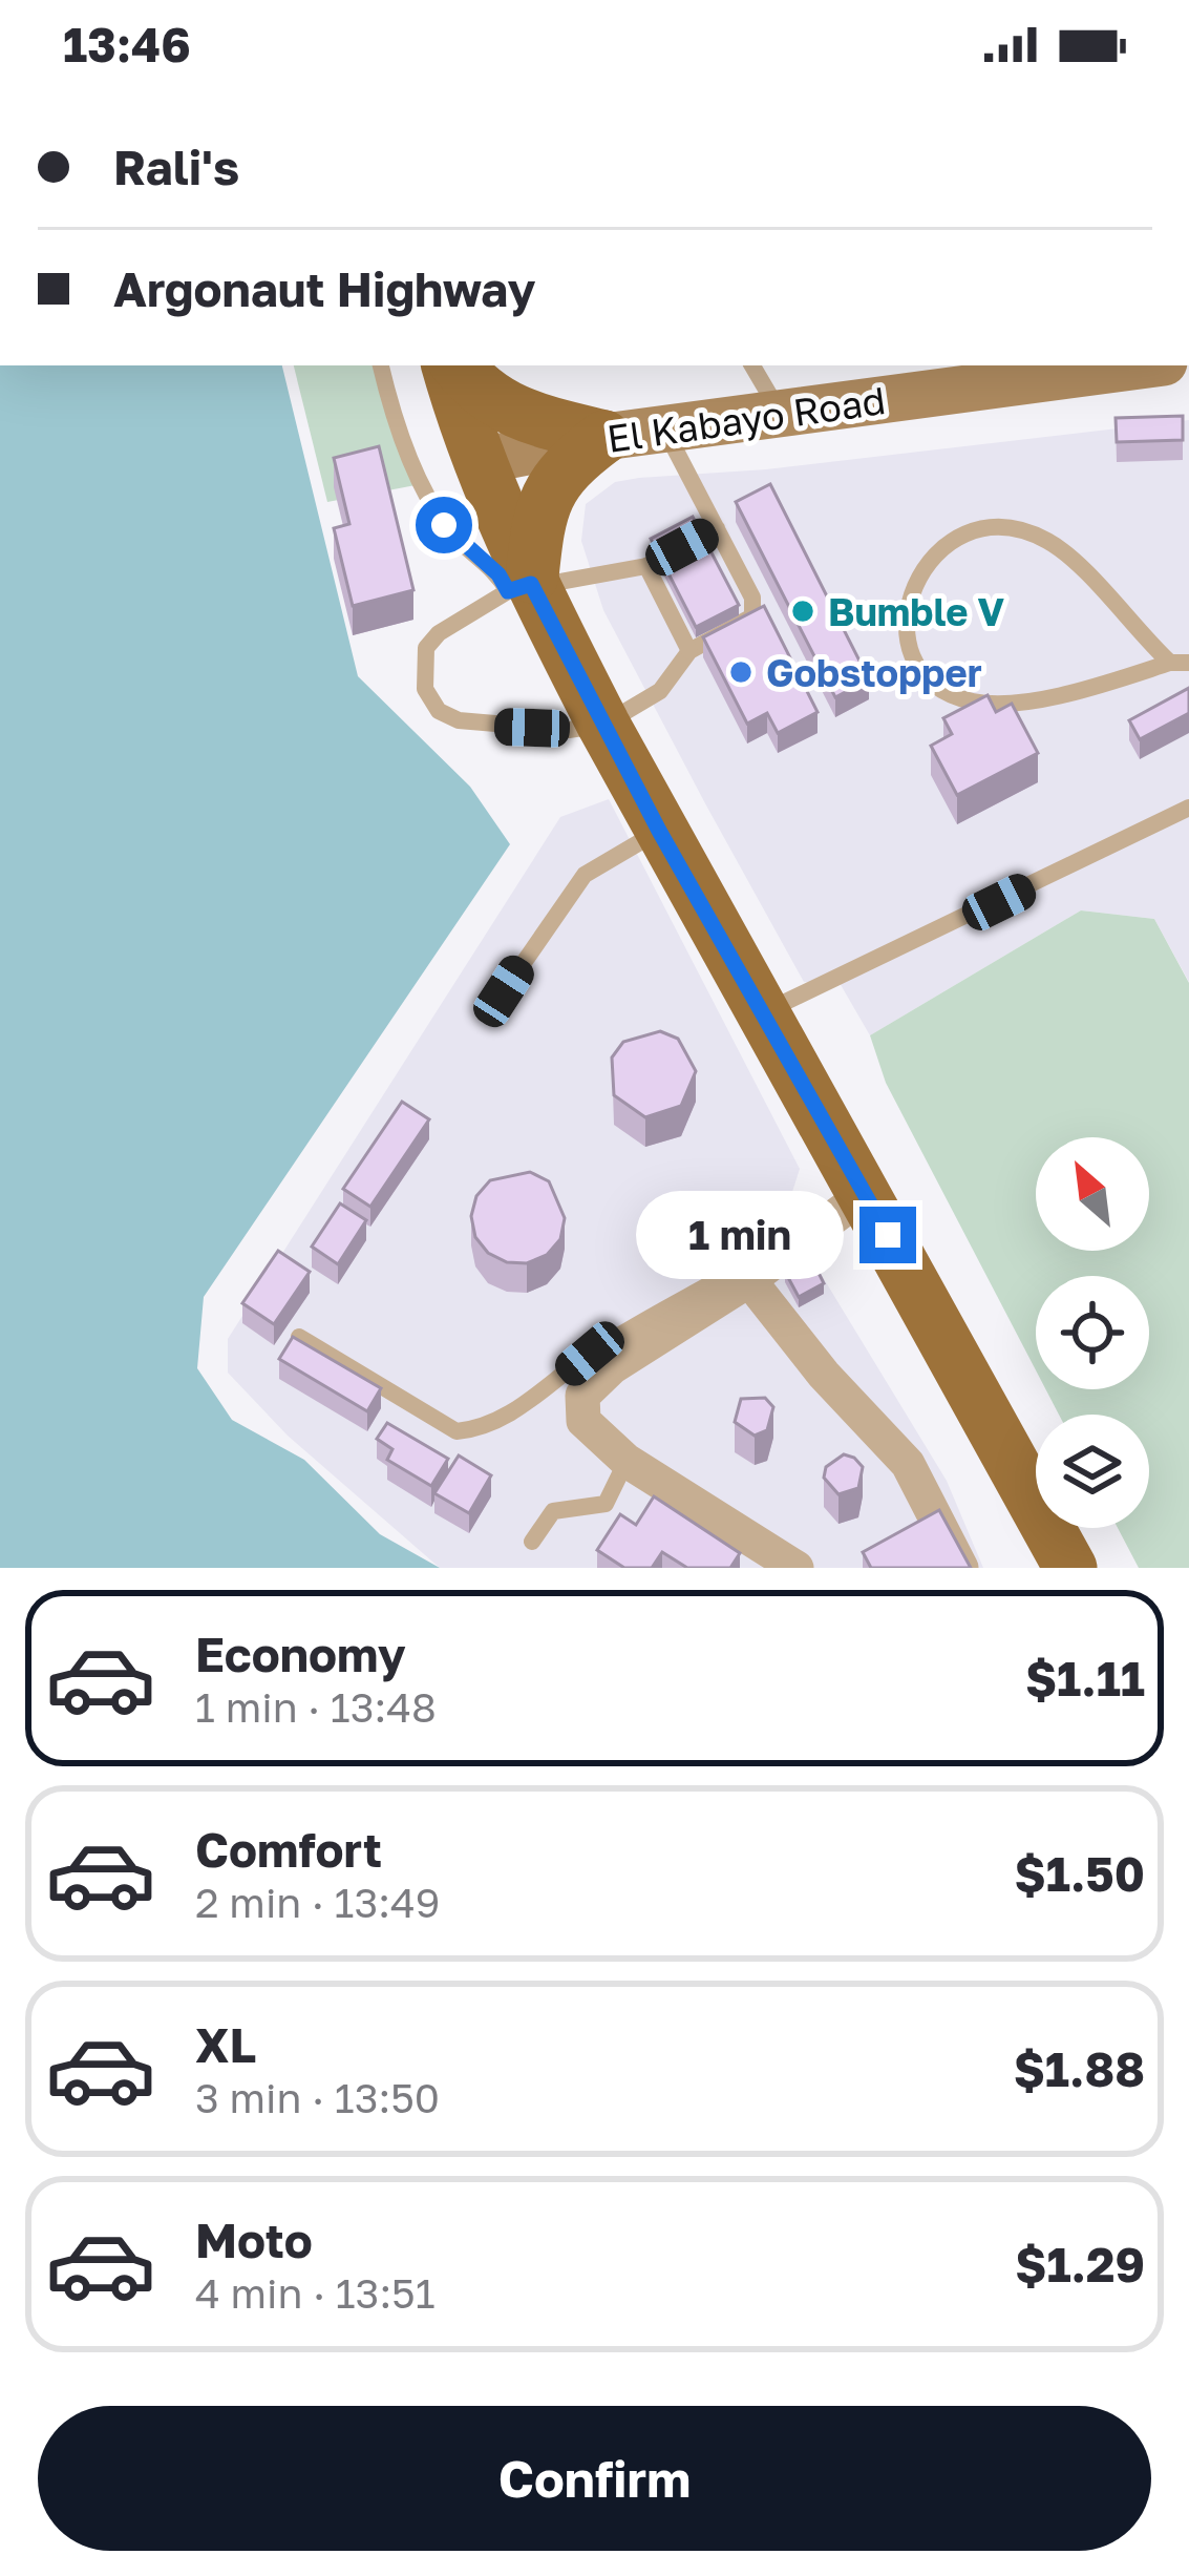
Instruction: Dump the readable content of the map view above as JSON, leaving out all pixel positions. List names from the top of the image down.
{
  "streets": {
    "street": ["El Kabayo Road"]
  },
  "places": ["Bumble V", "Gobstopper"],
  "north": "top left",
  "page": {
    "status": "13:46",
    "banner": ["Rali's", "Argonaut Highway"],
    "bubble": "1 min",
    "list": [
      {
        "name": "Economy",
        "note": "1 min · 13:48",
        "value": "$1.11"
      },
      {
        "name": "Comfort",
        "note": "2 min · 13:49",
        "value": "$1.50"
      },
      {
        "name": "XL",
        "note": "3 min · 13:50",
        "value": "$1.88"
      },
      {
        "name": "Moto",
        "note": "4 min · 13:51",
        "value": "$1.29"
      }
    ],
    "buttons": "Confirm"
  }
}
